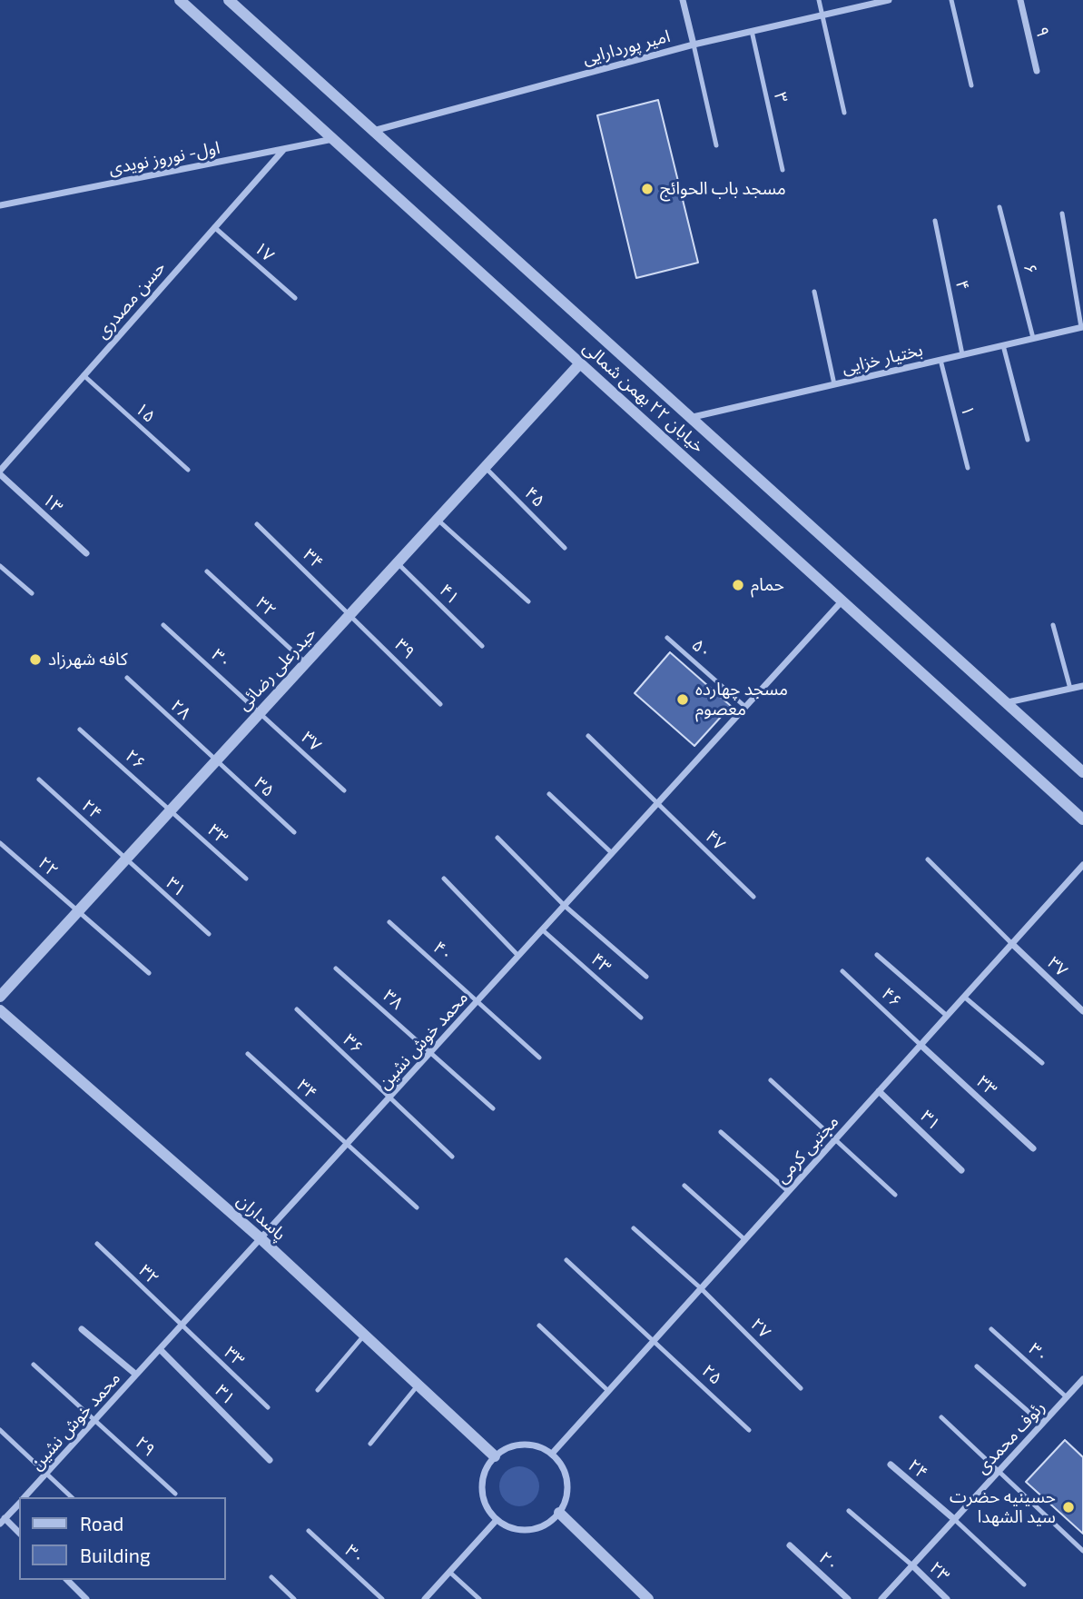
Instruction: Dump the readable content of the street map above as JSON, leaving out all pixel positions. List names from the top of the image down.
{
  "streets": {
    "street": [
      "۹",
      "امیر پوردارایی",
      "اول- نوروز نویدی",
      "حسن مصدری",
      "بختیار خزایی",
      "خیابان ۲۲ بهمن شمالی",
      "۱۳",
      "حیدرعلی رضائی",
      "۳۷",
      "۲۴",
      "۳۳",
      "۳۱",
      "محمد خوش نشین",
      "مجتبی کرمی",
      "پاسداران",
      "رئوف محمدی",
      "۲۰",
      "۲۳"
    ],
    "lane": [
      "۳",
      "۱۷",
      "۶",
      "۴",
      "۱",
      "۱۵",
      "۴۵",
      "۳۴",
      "۴۱",
      "۳۲",
      "۳۹",
      "۵۰",
      "۳۰",
      "۲۸",
      "۲۶",
      "۳۵",
      "۴۷",
      "۲۲",
      "۴۰",
      "۴۳",
      "۴۶",
      "۳۸",
      "۳۶",
      "۲۷",
      "۲۵",
      "۲۹"
    ]
  },
  "crossings": [
    ["امیر پوردارایی", "۳"],
    ["امیر پوردارایی", "خیابان ۲۲ بهمن شمالی"],
    ["اول- نوروز نویدی", "حسن مصدری"],
    ["اول- نوروز نویدی", "خیابان ۲۲ بهمن شمالی"],
    ["۱۷", "حسن مصدری"],
    ["۶", "بختیار خزایی"],
    ["۴", "بختیار خزایی"],
    ["حسن مصدری", "۱۵"],
    ["حسن مصدری", "۱۳"],
    ["بختیار خزایی", "خیابان ۲۲ بهمن شمالی"],
    ["بختیار خزایی", "۱"],
    ["خیابان ۲۲ بهمن شمالی", "حیدرعلی رضائی"],
    ["خیابان ۲۲ بهمن شمالی", "محمد خوش نشین"],
    ["۴۵", "حیدرعلی رضائی"],
    ["۳۴", "۳۹"],
    ["۳۴", "حیدرعلی رضائی"],
    ["۳۴", "محمد خوش نشین"],
    ["۴۱", "حیدرعلی رضائی"],
    ["۳۲", "حیدرعلی رضائی"],
    ["۳۲", "۳۳"],
    ["۳۲", "محمد خوش نشین"],
    ["۳۹", "حیدرعلی رضائی"],
    ["۵۰", "محمد خوش نشین"],
    ["۳۰", "حیدرعلی رضائی"],
    ["۳۰", "۳۷"],
    ["۳۰", "رئوف محمدی"],
    ["حیدرعلی رضائی", "۲۸"],
    ["حیدرعلی رضائی", "۳۷"],
    ["حیدرعلی رضائی", "۲۶"],
    ["حیدرعلی رضائی", "۳۵"],
    ["حیدرعلی رضائی", "۲۴"],
    ["حیدرعلی رضائی", "۳۳"],
    ["حیدرعلی رضائی", "۲۲"],
    ["حیدرعلی رضائی", "۳۱"],
    ["۲۸", "۳۵"],
    ["۳۷", "مجتبی کرمی"],
    ["۲۶", "۳۳"],
    ["۲۴", "۳۱"],
    ["۲۴", "رئوف محمدی"],
    ["۳۳", "۴۶"],
    ["۳۳", "محمد خوش نشین"],
    ["۳۳", "مجتبی کرمی"],
    ["۴۷", "محمد خوش نشین"],
    ["۳۱", "محمد خوش نشین"],
    ["۳۱", "مجتبی کرمی"],
    ["۴۰", "محمد خوش نشین"],
    ["۴۳", "محمد خوش نشین"],
    ["۴۶", "مجتبی کرمی"],
    ["۳۸", "محمد خوش نشین"],
    ["محمد خوش نشین", "۳۶"],
    ["محمد خوش نشین", "پاسداران"],
    ["محمد خوش نشین", "۲۹"],
    ["مجتبی کرمی", "پاسداران"],
    ["مجتبی کرمی", "۲۷"],
    ["مجتبی کرمی", "۲۵"],
    ["رئوف محمدی", "۲۳"]
  ],
  "places": [
    "مسجد باب الحوائج",
    "حمام",
    "کافه شهرزاد",
    "مسجد چهارده معصوم",
    "حسینیه حضرت سید الشهدا"
  ],
  "legend": ["Road", "Building"]
}
